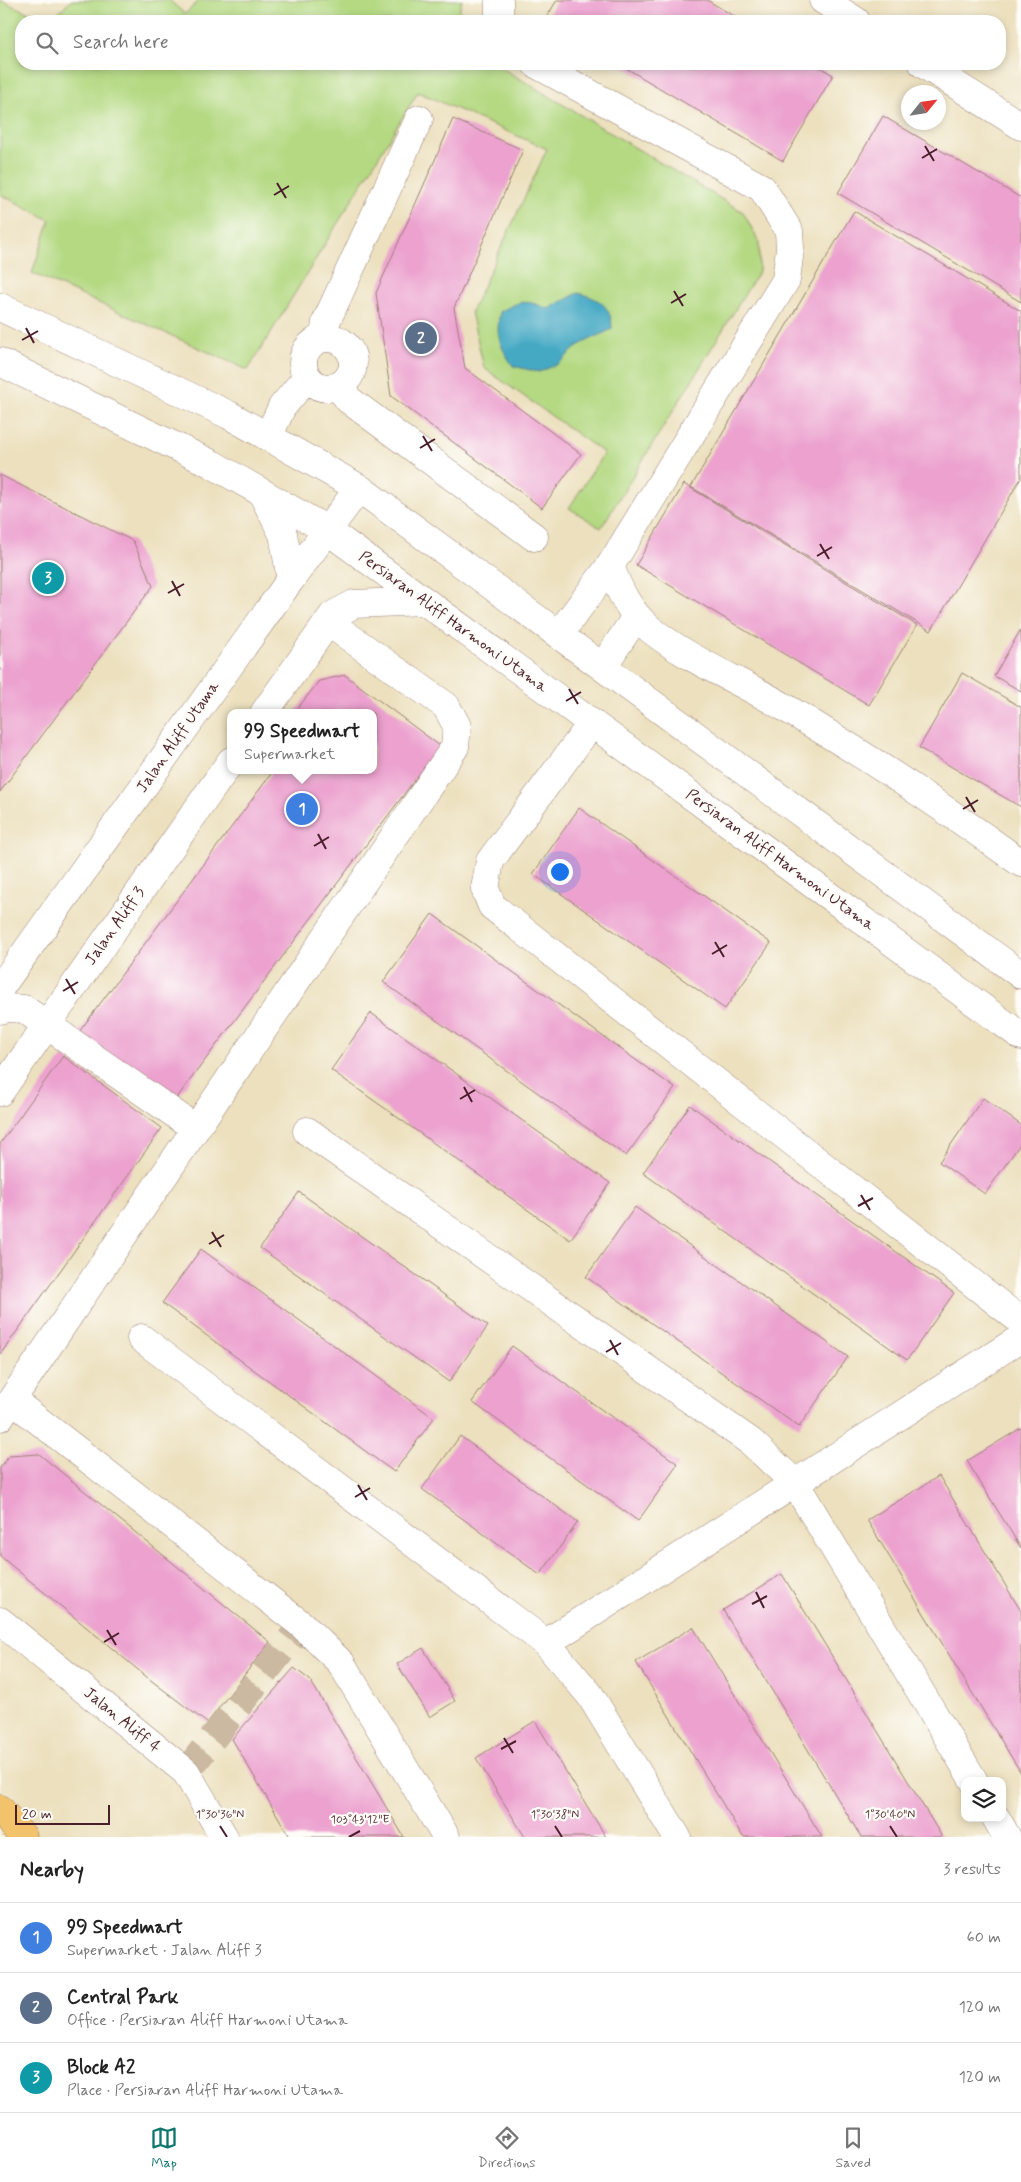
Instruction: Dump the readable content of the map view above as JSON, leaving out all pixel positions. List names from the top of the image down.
{
  "streets": {
    "street": [
      "Persiaran Aliff Harmoni Utama",
      "Jalan Aliff Utama",
      "Jalan Aliff 3",
      "Jalan Aliff 4"
    ]
  },
  "crossings": [
    ["Persiaran Aliff Harmoni Utama", "Jalan Aliff Utama"]
  ],
  "scale_bar": "20 m",
  "north": "top right",
  "page": {
    "search": "Search here",
    "pins": ["2", "3", "1"],
    "popup": ["99 Speedmart", "Supermarket"],
    "scale": "20 m",
    "heading": ["Nearby", "3 results"],
    "list": [
      {
        "mark": "1",
        "name": "99 Speedmart",
        "note": "Supermarket · Jalan Aliff 3",
        "value": "60 m"
      },
      {
        "mark": "2",
        "name": "Central Park",
        "note": "Office · Persiaran Aliff Harmoni Utama",
        "value": "120 m"
      },
      {
        "mark": "3",
        "name": "Block A2",
        "note": "Place · Persiaran Aliff Harmoni Utama",
        "value": "120 m"
      }
    ],
    "nav": ["Map", "Directions", "Saved"]
  },
  "coordinates": [
    "1°30'36\"N",
    "1°30'38\"N",
    "1°30'40\"N",
    "103°43'12\"E"
  ]
}
